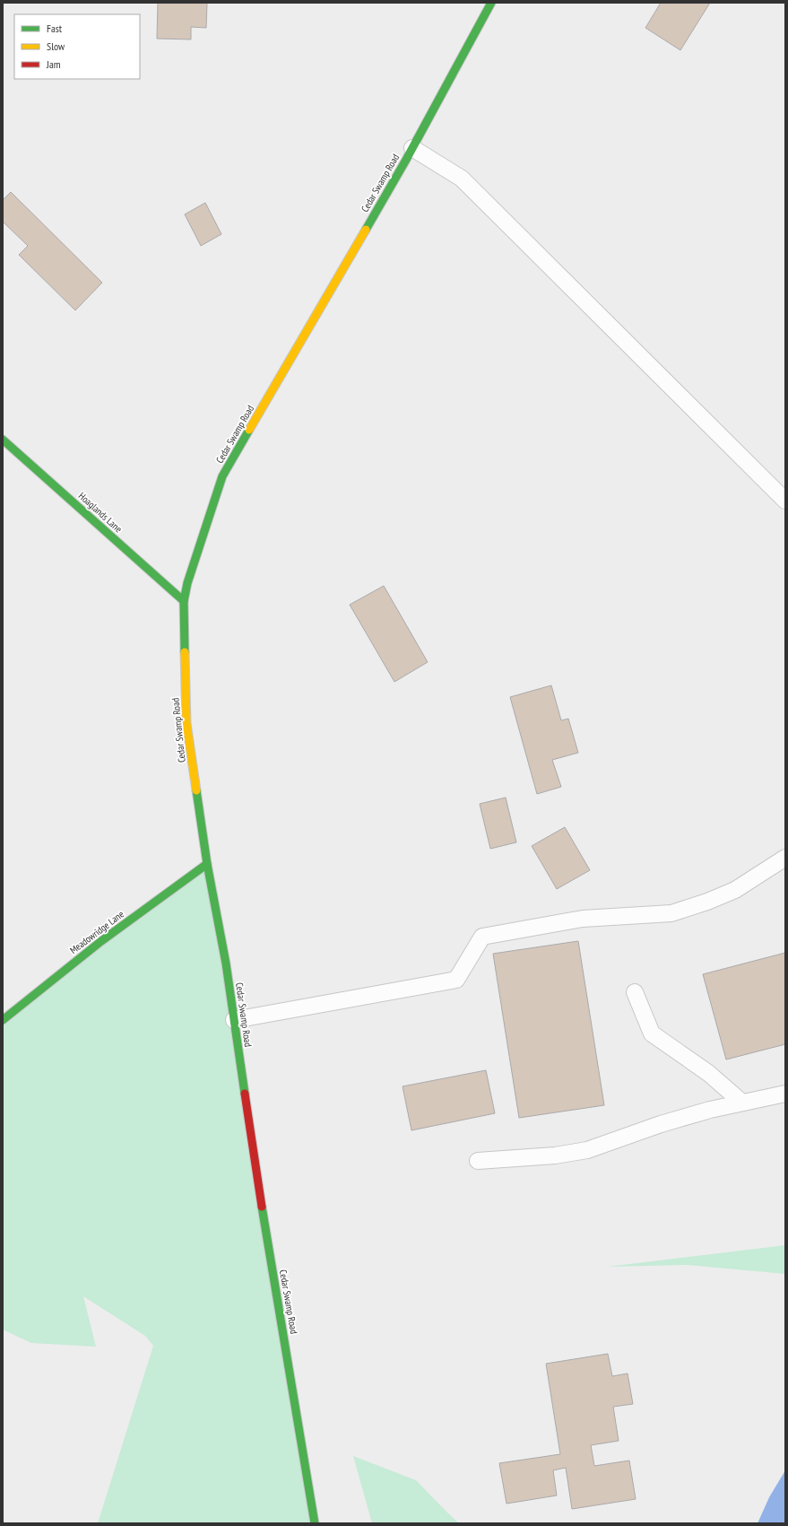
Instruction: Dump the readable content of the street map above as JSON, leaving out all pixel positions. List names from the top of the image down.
{
  "streets": {
    "main road": ["Cedar Swamp Road", "Hoaglands Lane", "Meadowridge Lane"]
  },
  "crossings": [
    ["Cedar Swamp Road", "Hoaglands Lane"],
    ["Cedar Swamp Road", "Meadowridge Lane"]
  ],
  "legend": ["Fast", "Slow", "Jam"]
}
